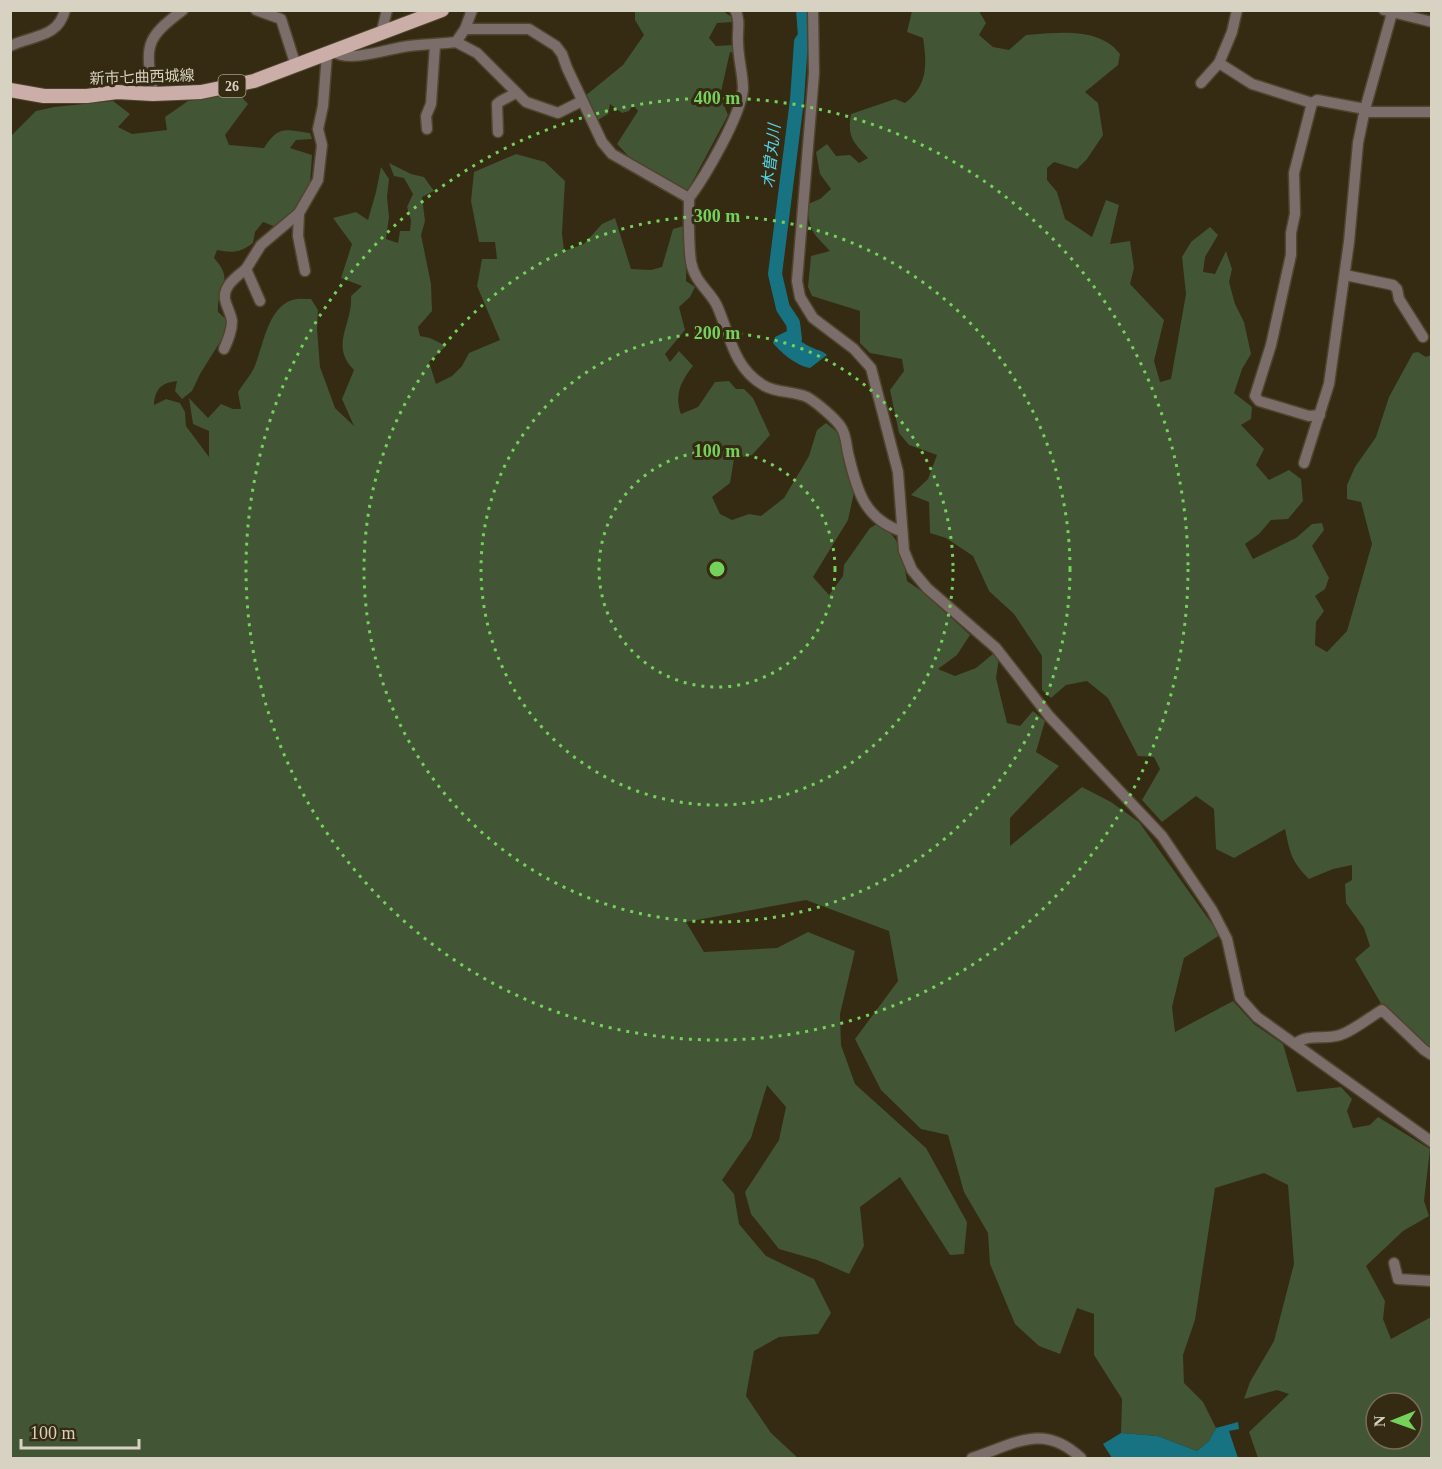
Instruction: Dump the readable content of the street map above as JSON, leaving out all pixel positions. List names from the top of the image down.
{
  "streets": {
    "main road": ["新市七曲西城線", "26"]
  },
  "water": ["木曽丸川"],
  "scale_bar": "100 m",
  "north": "left",
  "rings": [
    "400 m",
    "300 m",
    "200 m",
    "100 m"
  ]
}
